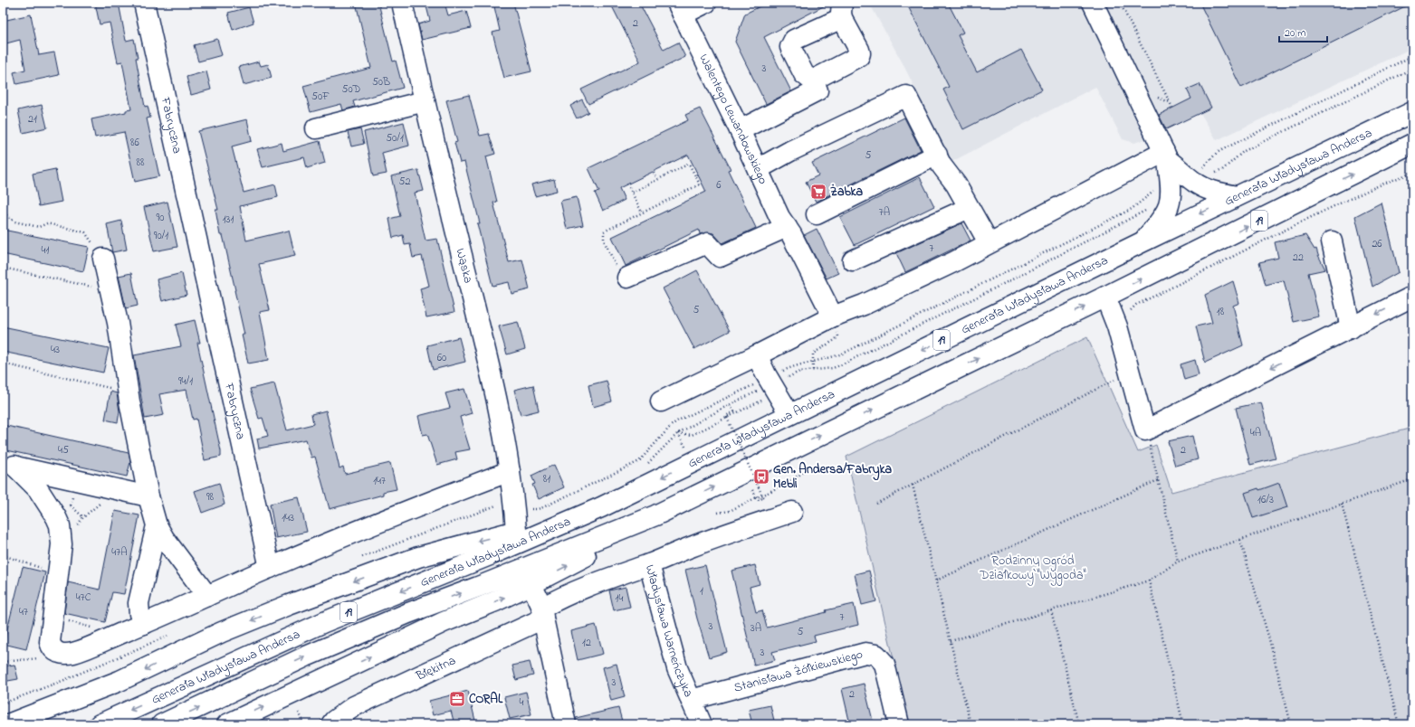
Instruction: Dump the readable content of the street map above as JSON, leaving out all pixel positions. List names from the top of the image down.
{
  "streets": {
    "main road": [
      "Walentego Lewandowskiego",
      "Fabryczna",
      "Generała Władysława Andersa",
      "19",
      "Wąska",
      "Władysława Warneńczyka",
      "Błękitna",
      "Stanisława Żółkiewskiego"
    ]
  },
  "crossings": [
    ["Władysława Warneńczyka", "Błękitna"],
    ["Władysława Warneńczyka", "Stanisława Żółkiewskiego"]
  ],
  "parks": ["Rodzinny Ogród Działkowy \"Wygoda\""],
  "places": {
    "supermarket": ["Żabka"],
    "bus stop": ["Gen. Andersa/Fabryka Mebli"],
    "office": ["CORAL"]
  },
  "house_numbers": [
    "2",
    "3",
    "50B",
    "50D",
    "50F",
    "21",
    "50/1",
    "86",
    "5",
    "88",
    "52",
    "6",
    "7A",
    "90",
    "131",
    "90/1",
    "26",
    "7",
    "41",
    "22",
    "5",
    "18",
    "43",
    "60",
    "94/1",
    "4A",
    "45",
    "2",
    "81",
    "147",
    "98",
    "16/3",
    "143",
    "47A",
    "1",
    "47C",
    "14",
    "47",
    "7",
    "3",
    "3A",
    "5",
    "12",
    "3",
    "3",
    "2",
    "4"
  ],
  "scale_bar": "20 m"
}
